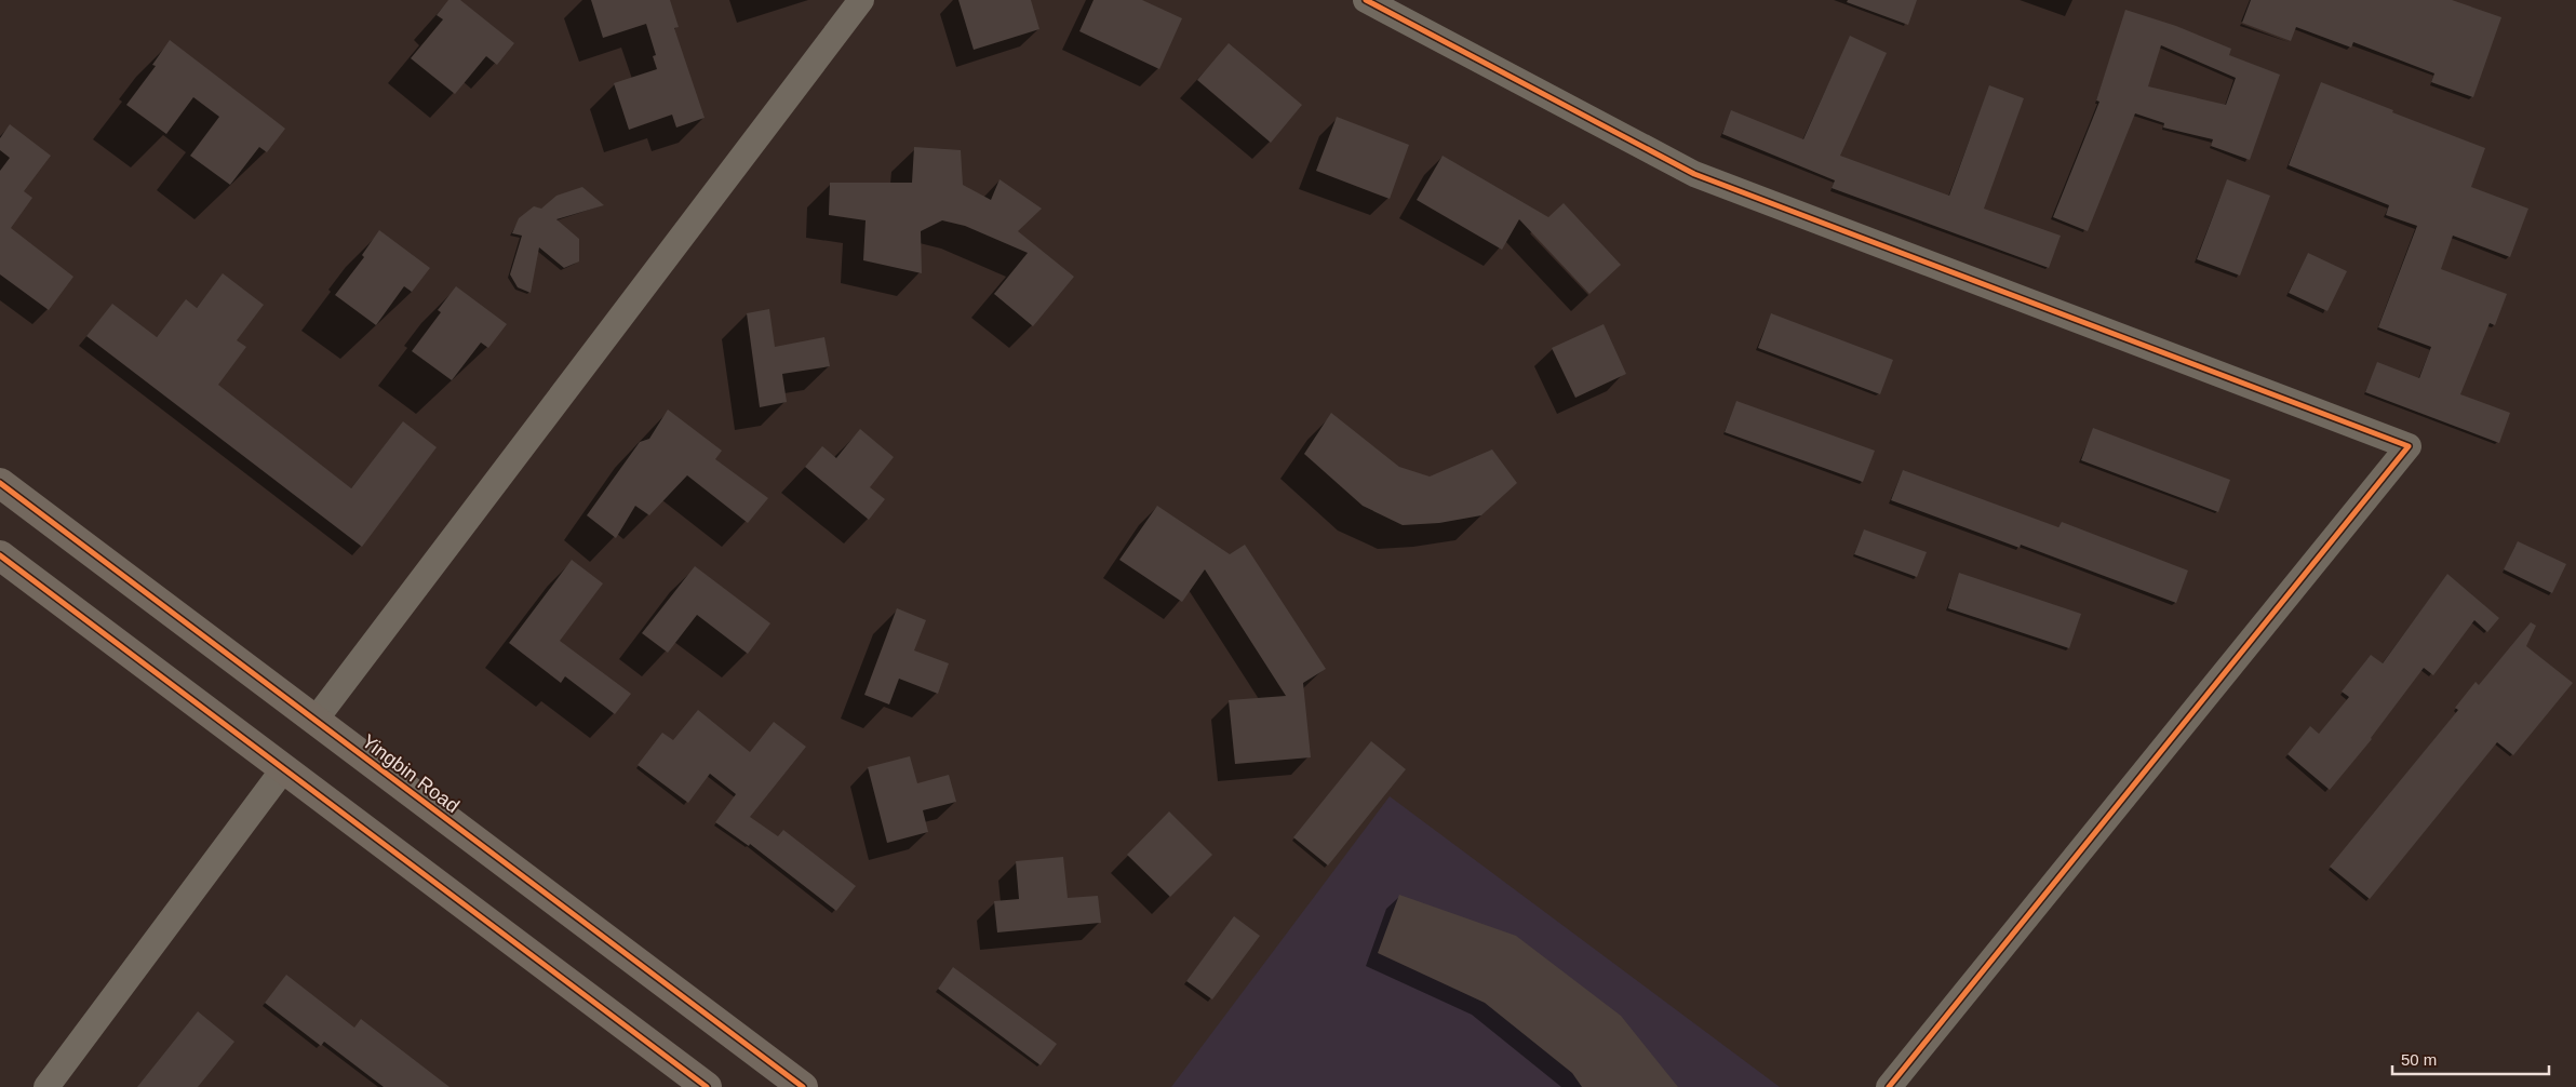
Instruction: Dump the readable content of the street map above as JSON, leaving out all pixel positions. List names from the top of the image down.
{
  "streets": {
    "highway": ["Yingbin Road"]
  },
  "scale_bar": "50 m"
}
